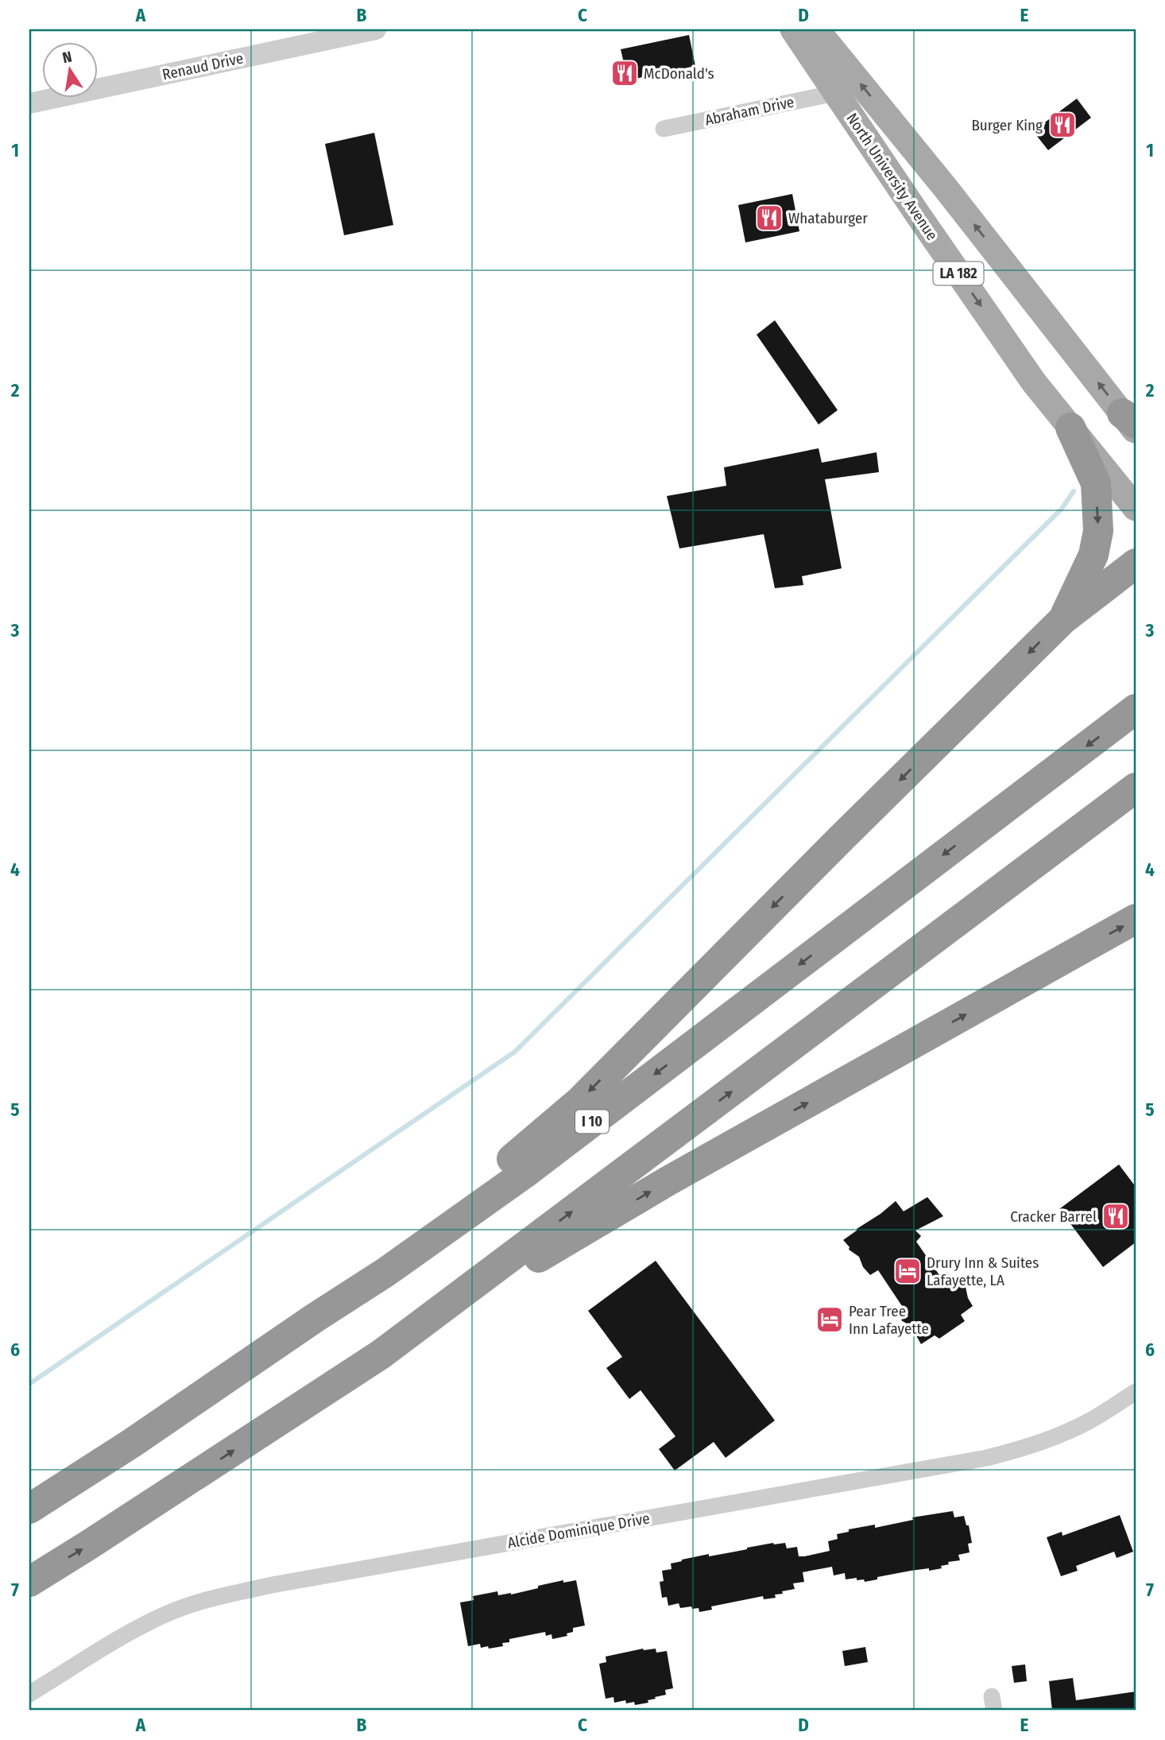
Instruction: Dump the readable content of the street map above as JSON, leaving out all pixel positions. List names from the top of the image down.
{
  "streets": {
    "highway": ["I 10"],
    "main road": ["North University Avenue", "LA 182"],
    "street": ["Renaud Drive", "Abraham Drive", "Alcide Dominique Drive"]
  },
  "crossings": [
    ["Abraham Drive", "North University Avenue"]
  ],
  "places": {
    "restaurant": [
      "McDonald's",
      "Burger King",
      "Whataburger",
      "Cracker Barrel"
    ],
    "hotel": ["Drury Inn & Suites Lafayette, LA", "Pear Tree Inn Lafayette"]
  },
  "north": "top",
  "grid": {
    "columns": [
      "A",
      "B",
      "C",
      "D",
      "E"
    ],
    "rows": [
      "1",
      "2",
      "3",
      "4",
      "5",
      "6",
      "7"
    ]
  }
}
